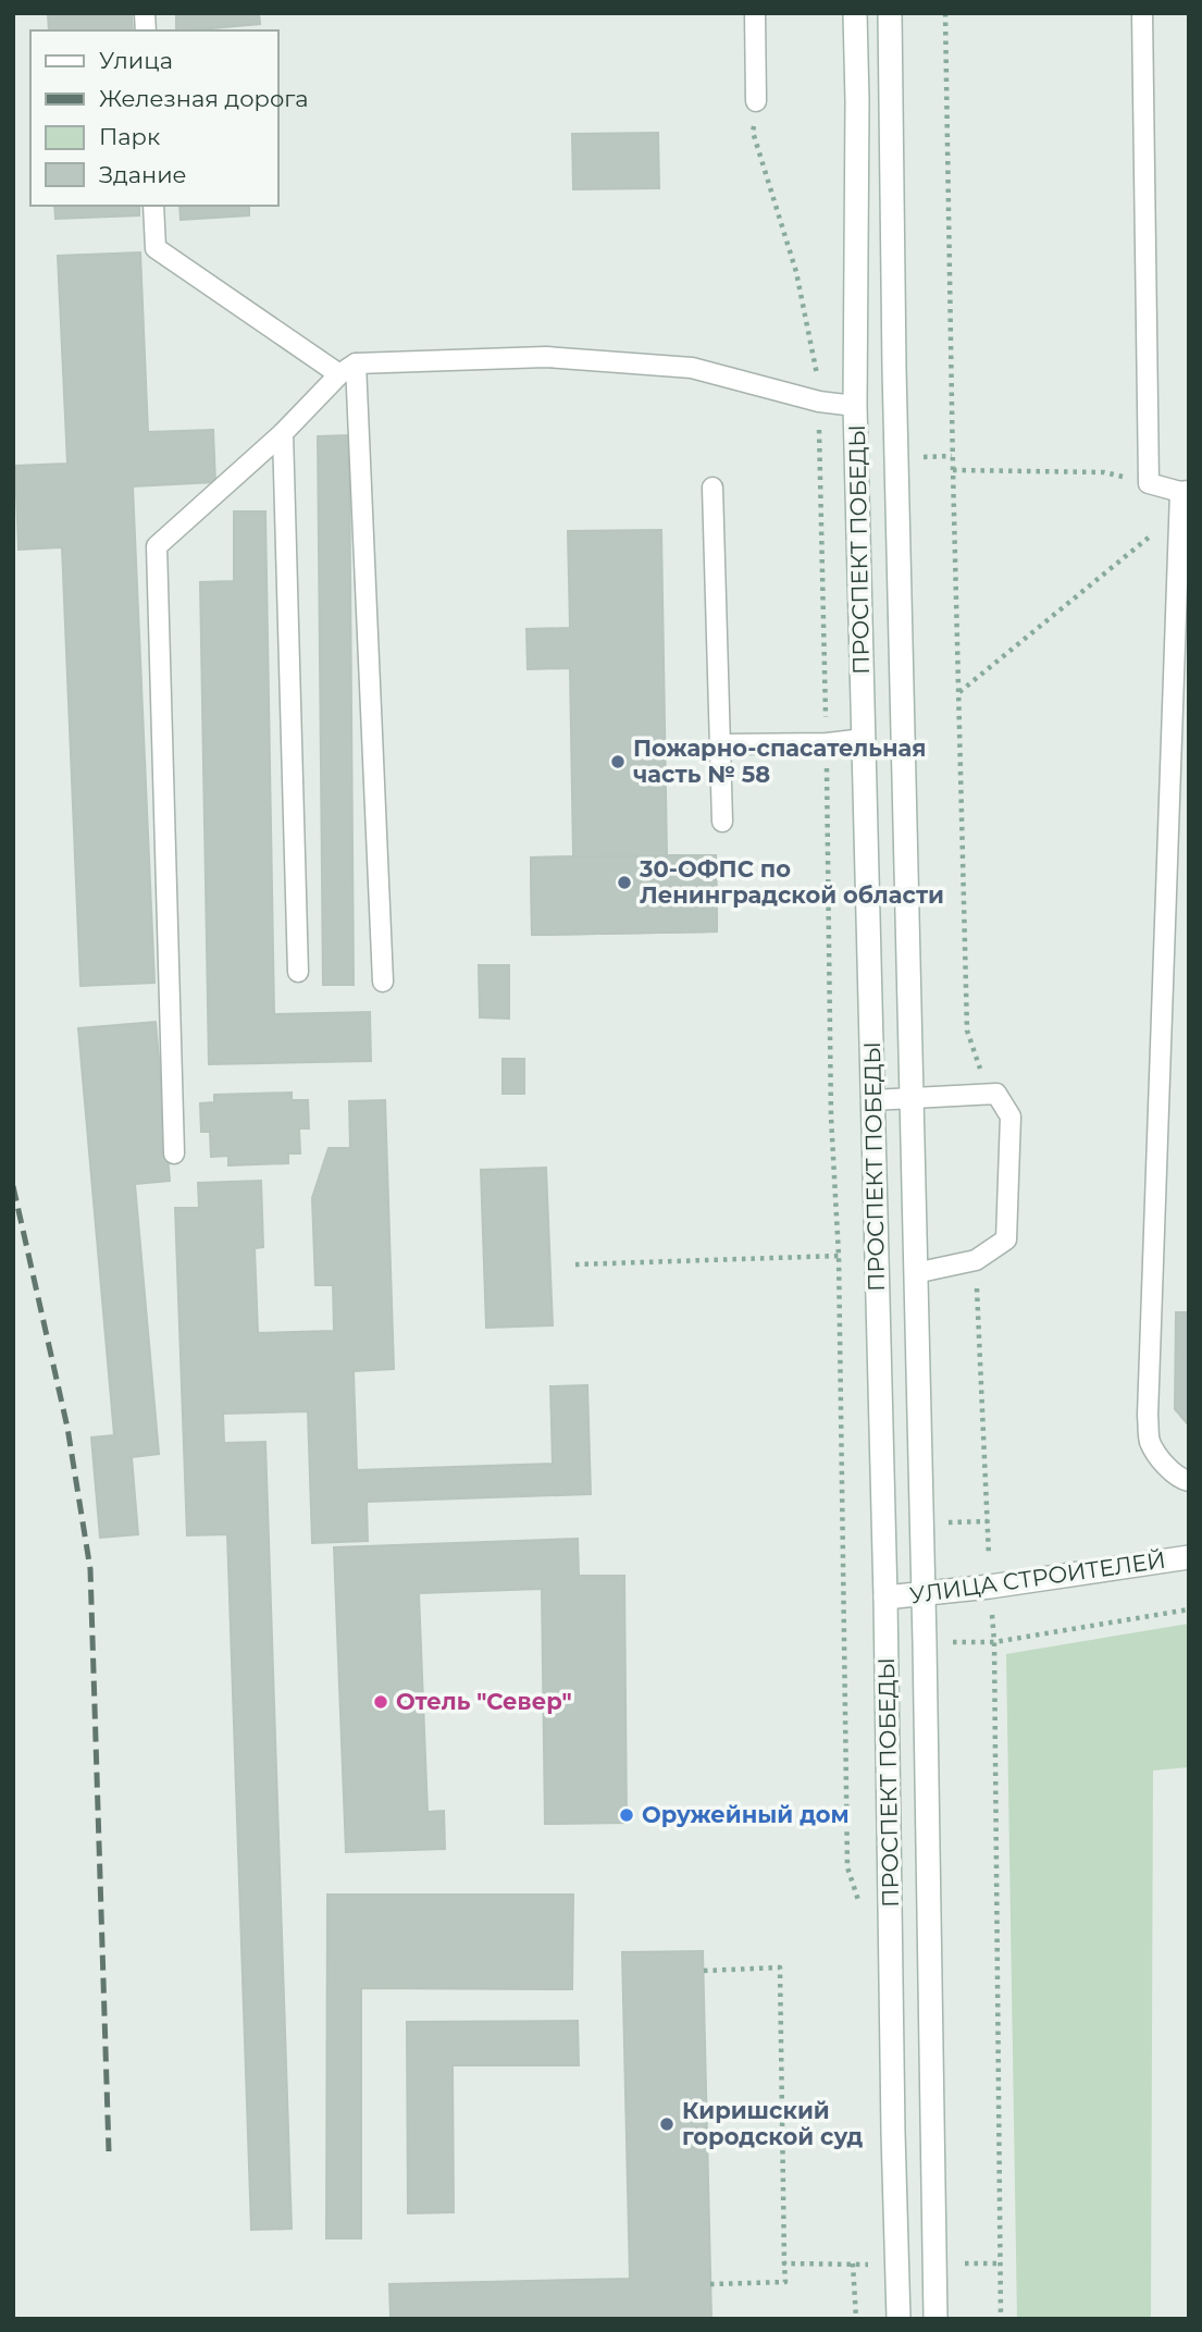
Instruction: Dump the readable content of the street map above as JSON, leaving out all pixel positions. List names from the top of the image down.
{
  "streets": {
    "main road": ["ПРОСПЕКТ ПОБЕДЫ", "УЛИЦА СТРОИТЕЛЕЙ"]
  },
  "crossings": [
    ["ПРОСПЕКТ ПОБЕДЫ", "УЛИЦА СТРОИТЕЛЕЙ"]
  ],
  "places": [
    "Пожарно-спасательная часть № 58",
    "30-ОФПС по Ленинградской области",
    "Отель \"Север\"",
    "Оружейный дом",
    "Киришский городской суд"
  ],
  "legend": [
    "Улица",
    "Железная дорога",
    "Парк",
    "Здание"
  ]
}
